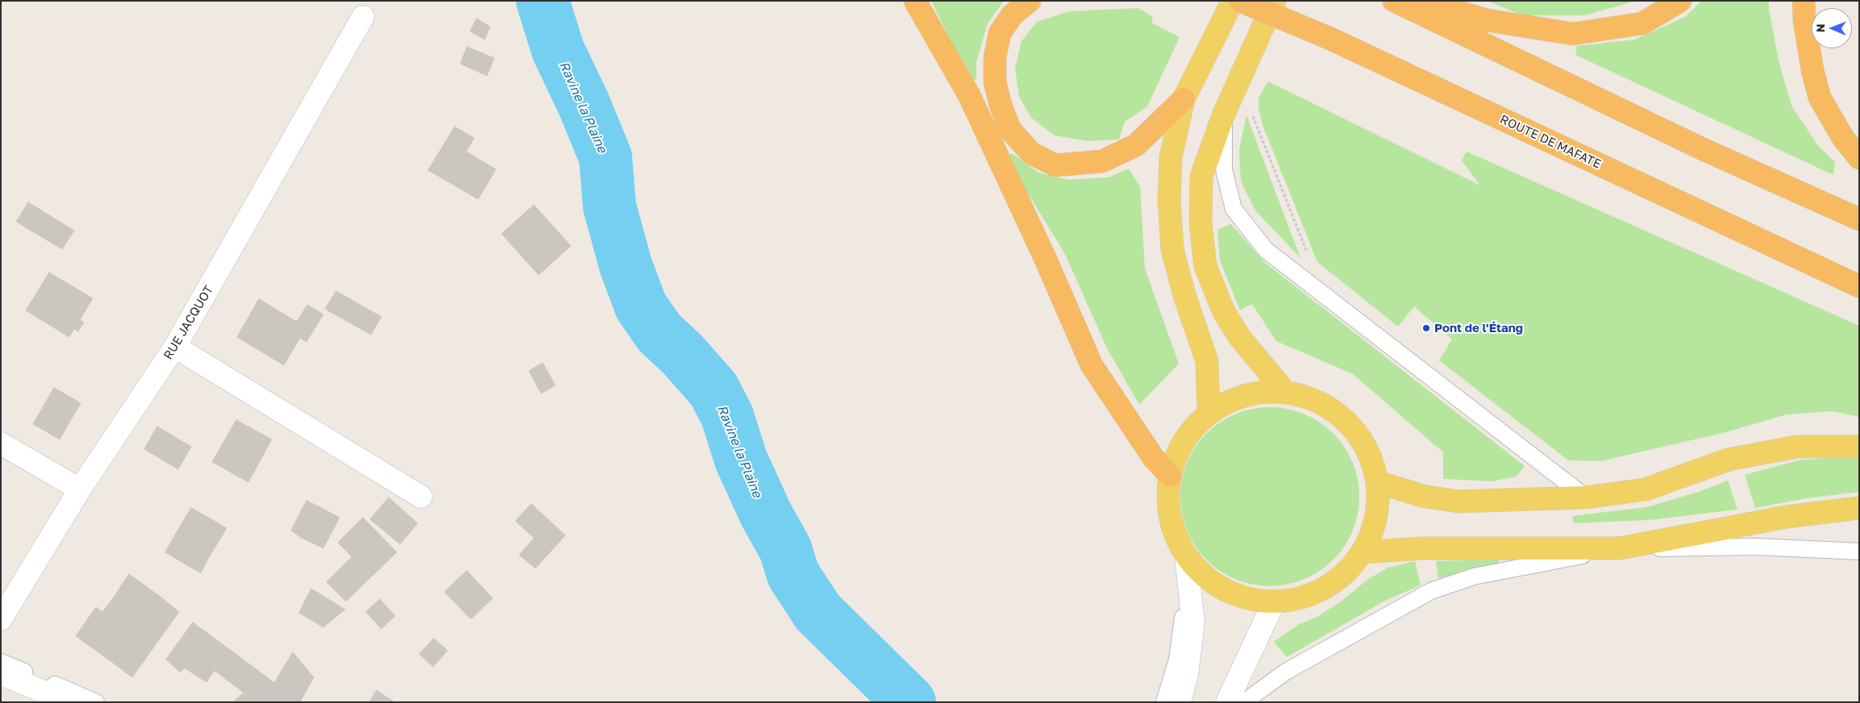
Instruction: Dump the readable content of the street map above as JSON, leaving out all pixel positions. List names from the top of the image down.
{
  "streets": {
    "highway": ["ROUTE DE MAFATE"],
    "street": ["RUE JACQUOT"]
  },
  "water": ["Ravine la Plaine"],
  "places": ["Pont de l'Étang"],
  "north": "left"
}
